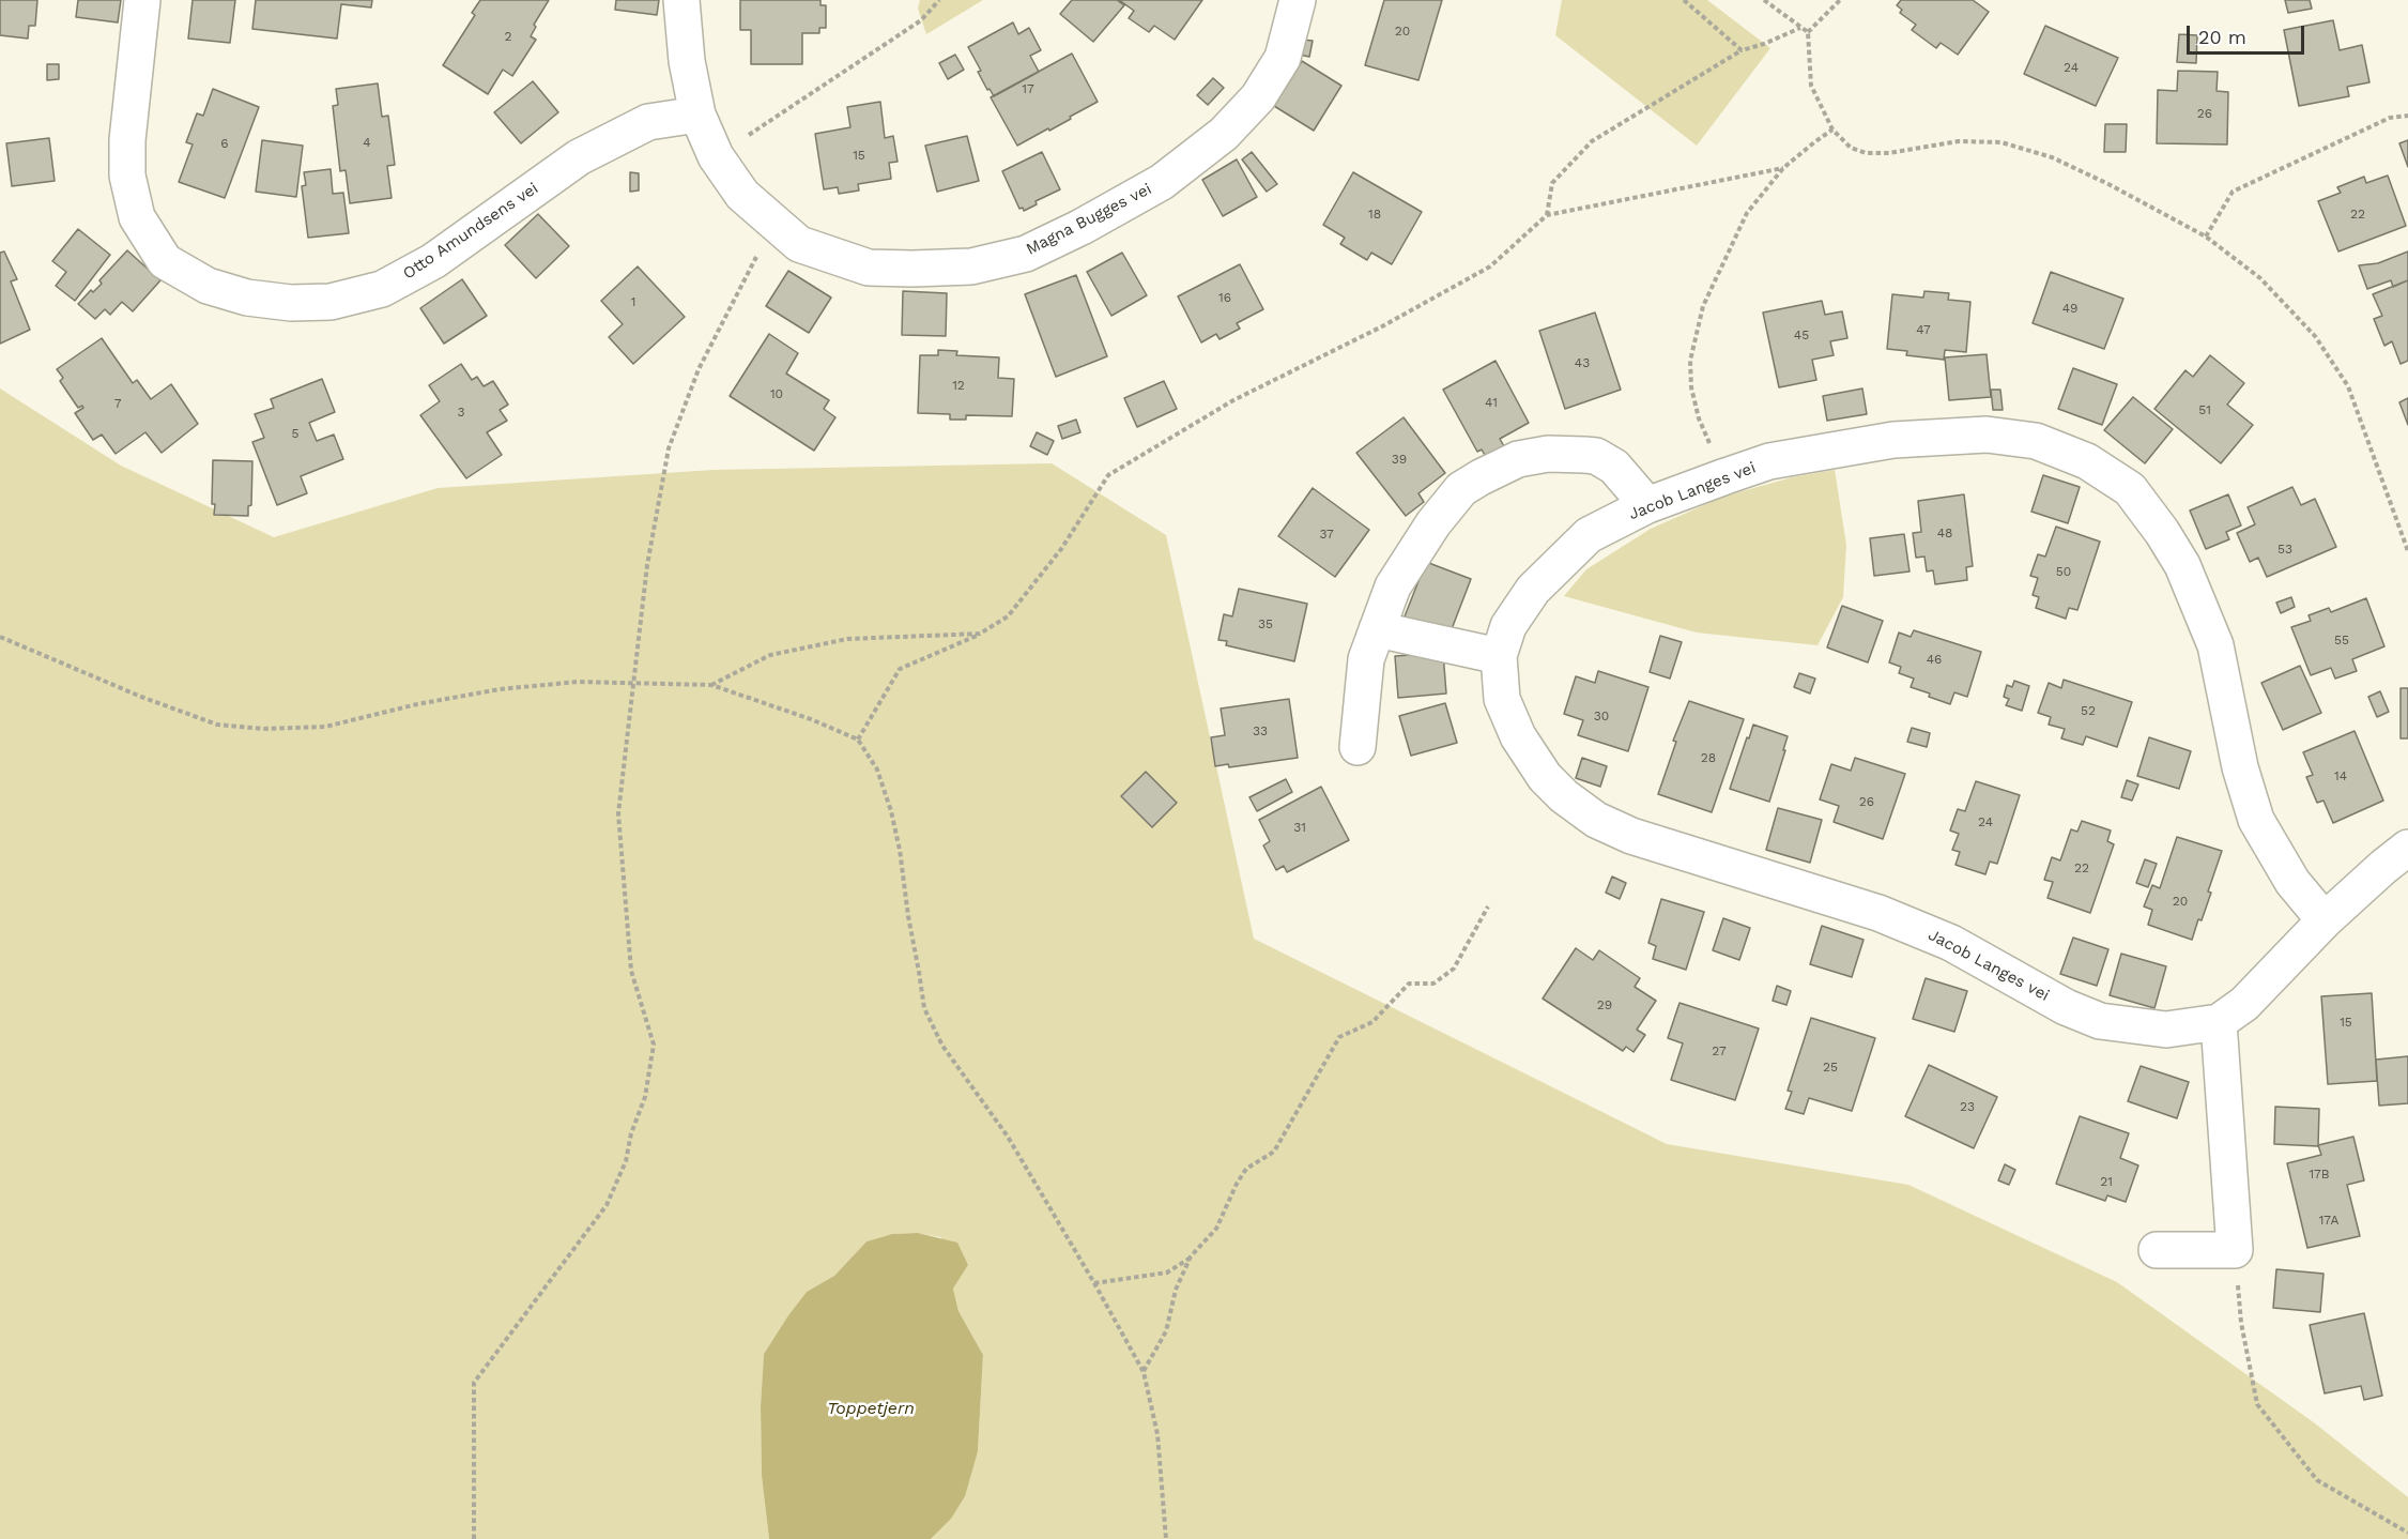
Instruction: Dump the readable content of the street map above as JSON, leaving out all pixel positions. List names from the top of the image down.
{
  "streets": {
    "street": ["Magna Bugges vei", "Otto Amundsens vei", "Jacob Langes vei"]
  },
  "crossings": [
    ["Magna Bugges vei", "Otto Amundsens vei"]
  ],
  "water": ["Toppetjern"],
  "house_numbers": [
    "20",
    "2",
    "24",
    "17",
    "26",
    "4",
    "6",
    "15",
    "18",
    "22",
    "16",
    "1",
    "49",
    "47",
    "45",
    "43",
    "12",
    "10",
    "41",
    "7",
    "51",
    "3",
    "5",
    "39",
    "48",
    "37",
    "53",
    "50",
    "35",
    "55",
    "46",
    "52",
    "30",
    "33",
    "28",
    "14",
    "26",
    "24",
    "31",
    "22",
    "20",
    "29",
    "15",
    "27",
    "25",
    "23",
    "17B",
    "21",
    "17A"
  ],
  "scale_bar": "20 m"
}
